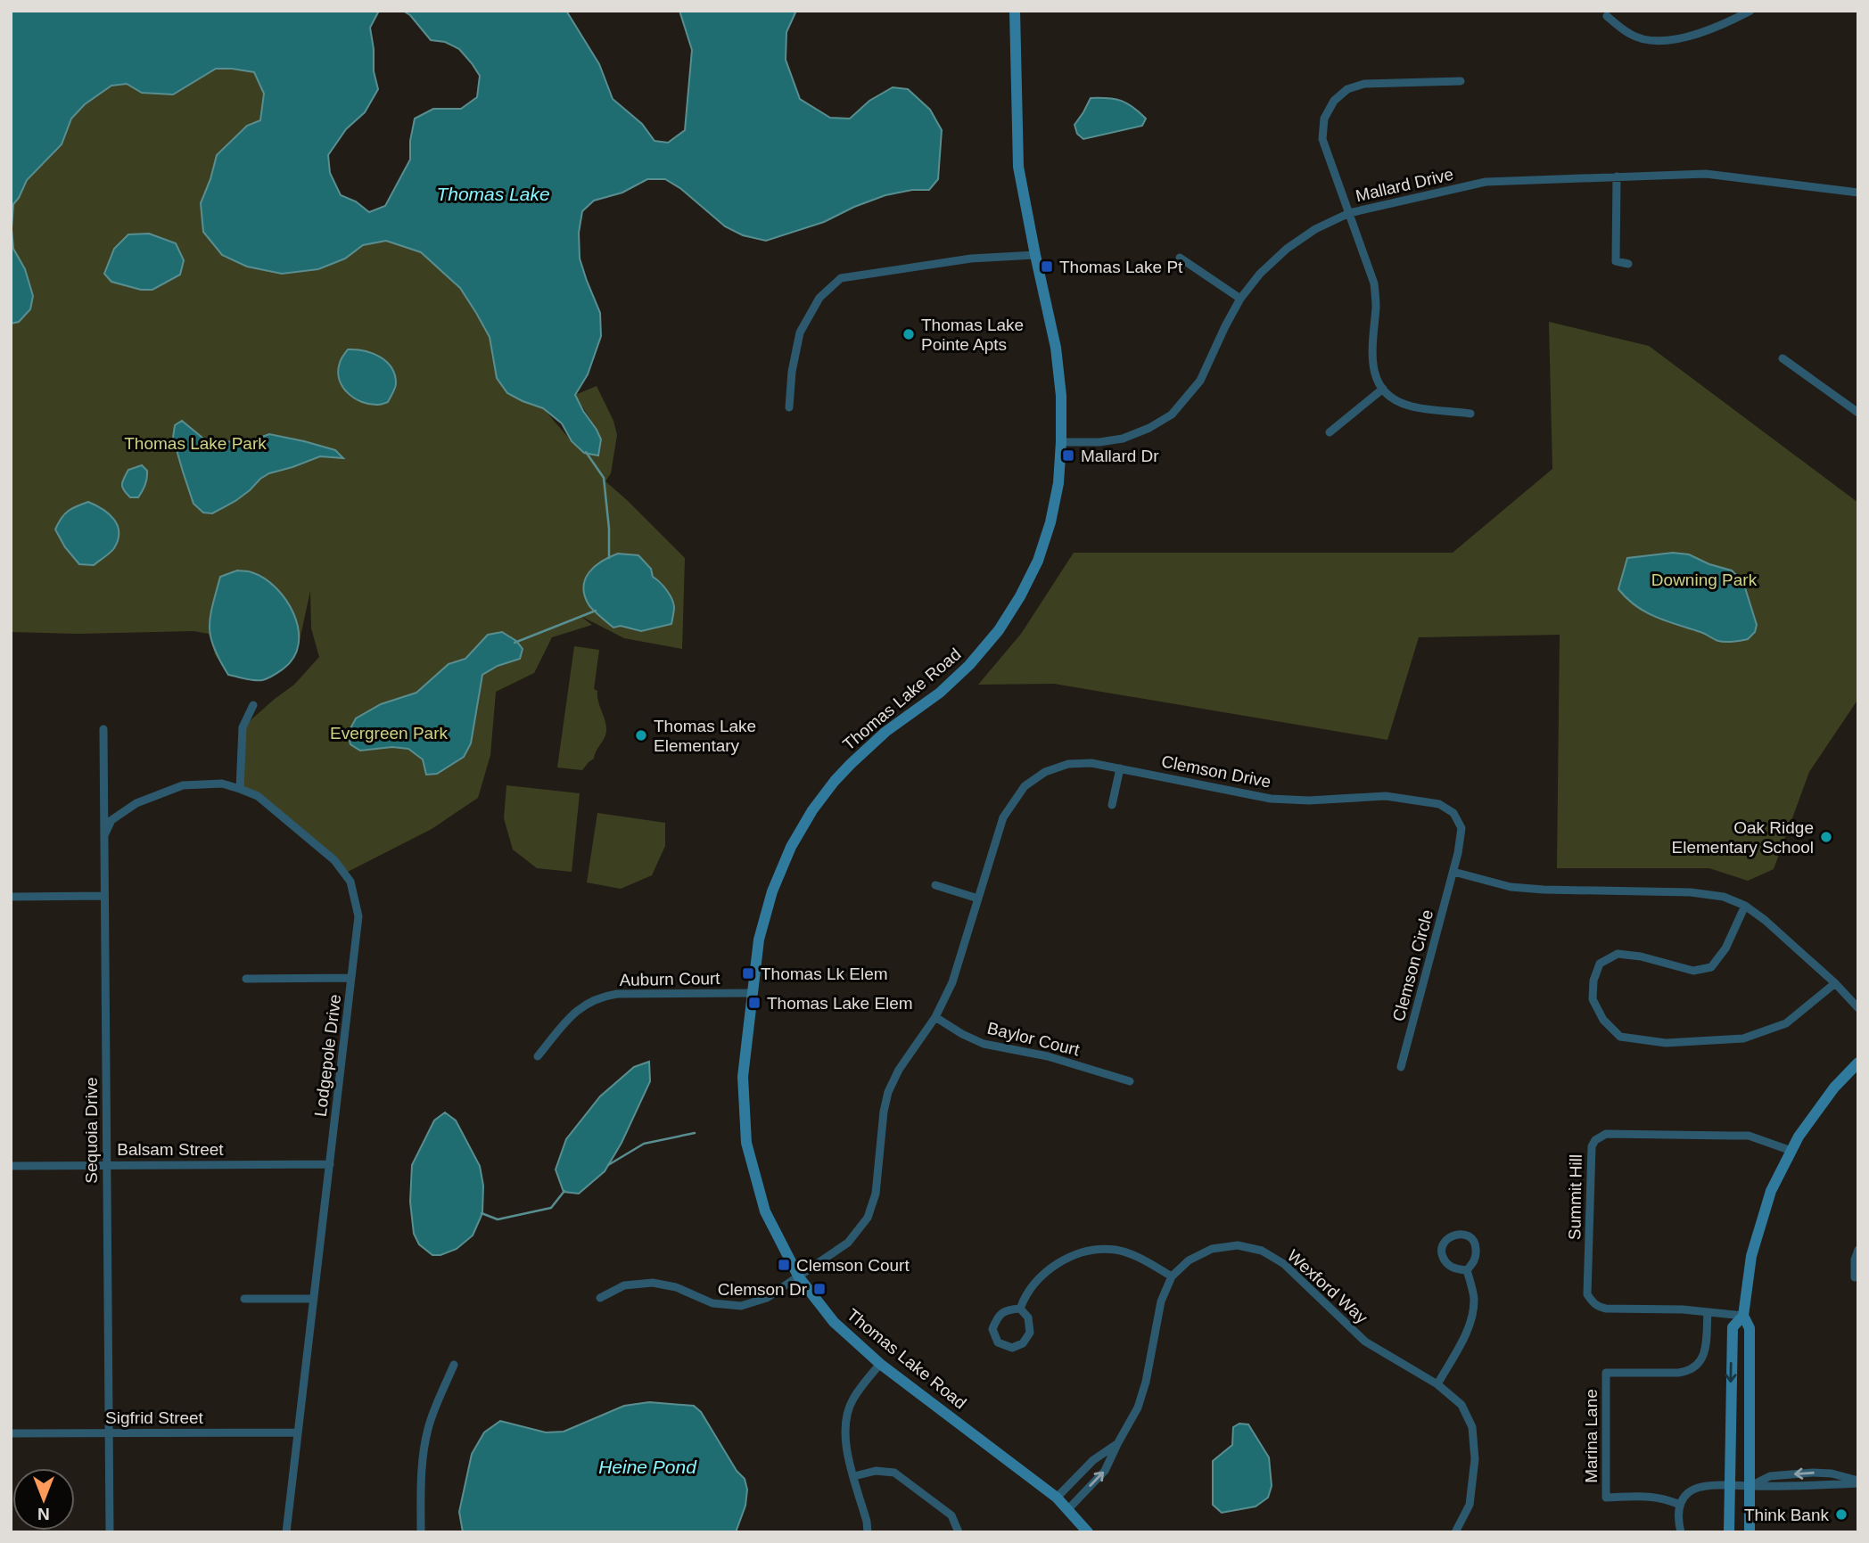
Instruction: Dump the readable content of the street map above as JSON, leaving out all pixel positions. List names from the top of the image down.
{
  "streets": {
    "street": [
      "Mallard Drive",
      "Thomas Lake Road",
      "Clemson Drive",
      "Clemson Circle",
      "Auburn Court",
      "Baylor Court",
      "Lodgepole Drive",
      "Sequoia Drive",
      "Balsam Street",
      "Summit Hill",
      "Wexford Way",
      "Sigfrid Street",
      "Marina Lane"
    ]
  },
  "crossings": [
    ["Mallard Drive", "Thomas Lake Road"],
    ["Thomas Lake Road", "Clemson Drive"],
    ["Thomas Lake Road", "Auburn Court"],
    ["Thomas Lake Road", "Wexford Way"],
    ["Clemson Drive", "Clemson Circle"],
    ["Clemson Drive", "Baylor Court"],
    ["Lodgepole Drive", "Sequoia Drive"],
    ["Lodgepole Drive", "Balsam Street"],
    ["Lodgepole Drive", "Sigfrid Street"],
    ["Sequoia Drive", "Balsam Street"],
    ["Sequoia Drive", "Sigfrid Street"],
    ["Summit Hill", "Marina Lane"]
  ],
  "water": ["Thomas Lake", "Heine Pond"],
  "parks": ["Thomas Lake Park", "Downing Park", "Evergreen Park"],
  "places": {
    "transit": [
      "Thomas Lake Pt",
      "Mallard Dr",
      "Thomas Lk Elem",
      "Thomas Lake Elem",
      "Clemson Court",
      "Clemson Dr"
    ],
    "other": [
      "Thomas Lake Pointe Apts",
      "Thomas Lake Elementary",
      "Oak Ridge Elementary School",
      "Think Bank"
    ]
  },
  "north": "bottom"
}
